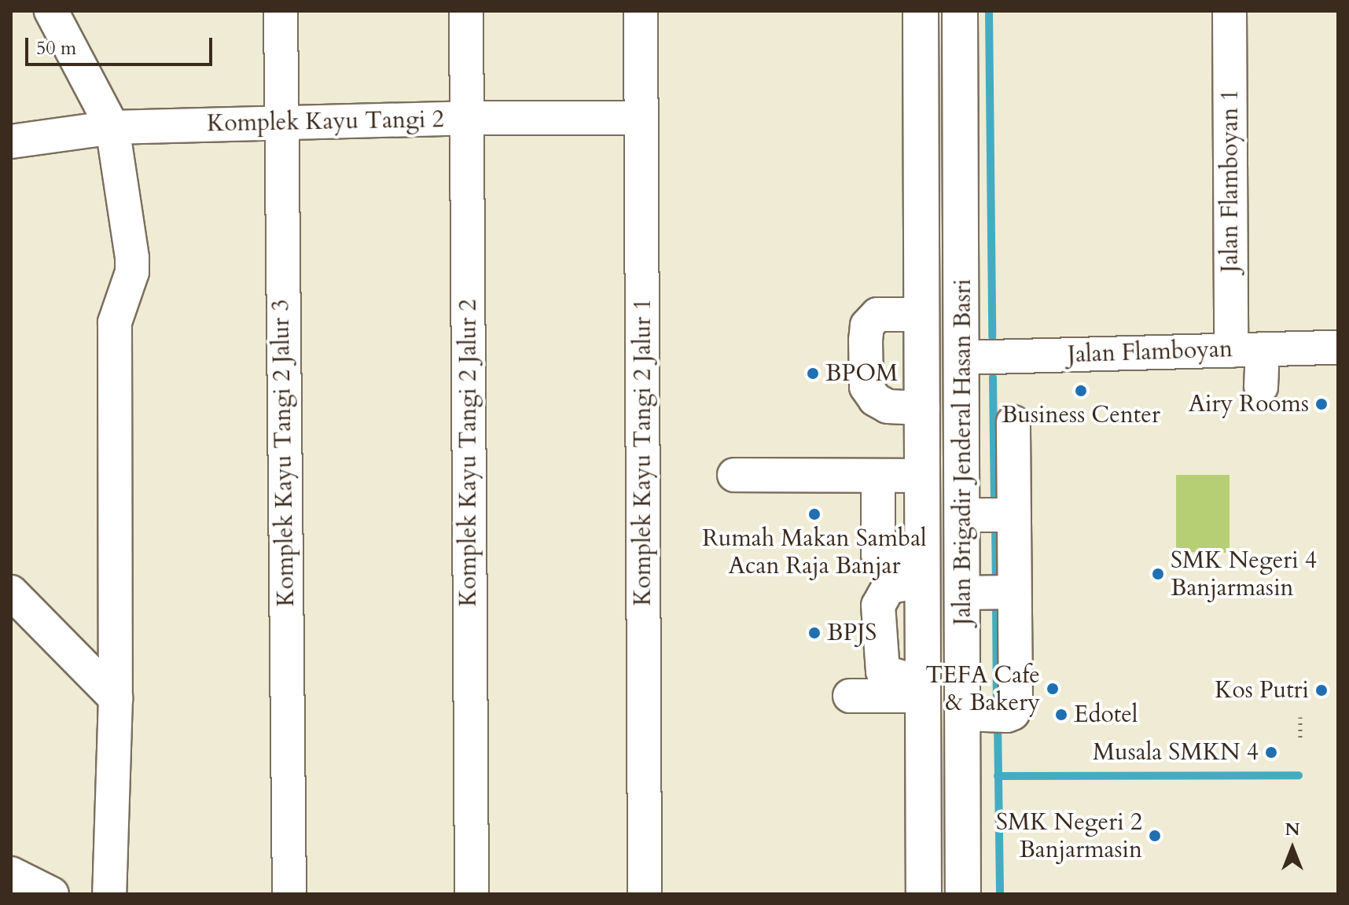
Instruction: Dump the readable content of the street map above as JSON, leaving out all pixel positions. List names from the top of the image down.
{
  "streets": {
    "highway": ["Jalan Brigadir Jenderal Hasan Basri"],
    "street": [
      "Komplek Kayu Tangi 2",
      "Jalan Flamboyan 1",
      "Jalan Flamboyan",
      "Komplek Kayu Tangi 2 Jalur 1",
      "Komplek Kayu Tangi 2 Jalur 3",
      "Komplek Kayu Tangi 2 Jalur 2"
    ]
  },
  "crossings": [
    ["Komplek Kayu Tangi 2", "Komplek Kayu Tangi 2 Jalur 1"],
    ["Komplek Kayu Tangi 2", "Komplek Kayu Tangi 2 Jalur 3"],
    ["Komplek Kayu Tangi 2", "Komplek Kayu Tangi 2 Jalur 2"],
    ["Jalan Flamboyan 1", "Jalan Flamboyan"],
    ["Jalan Flamboyan", "Jalan Brigadir Jenderal Hasan Basri"]
  ],
  "places": [
    "BPOM",
    "Business Center",
    "Airy Rooms",
    "Rumah Makan Sambal Acan Raja Banjar",
    "SMK Negeri 4 Banjarmasin",
    "BPJS",
    "TEFA Cafe & Bakery",
    "Kos Putri",
    "Edotel",
    "Musala SMKN 4",
    "SMK Negeri 2 Banjarmasin"
  ],
  "scale_bar": "50 m",
  "north": "top"
}
